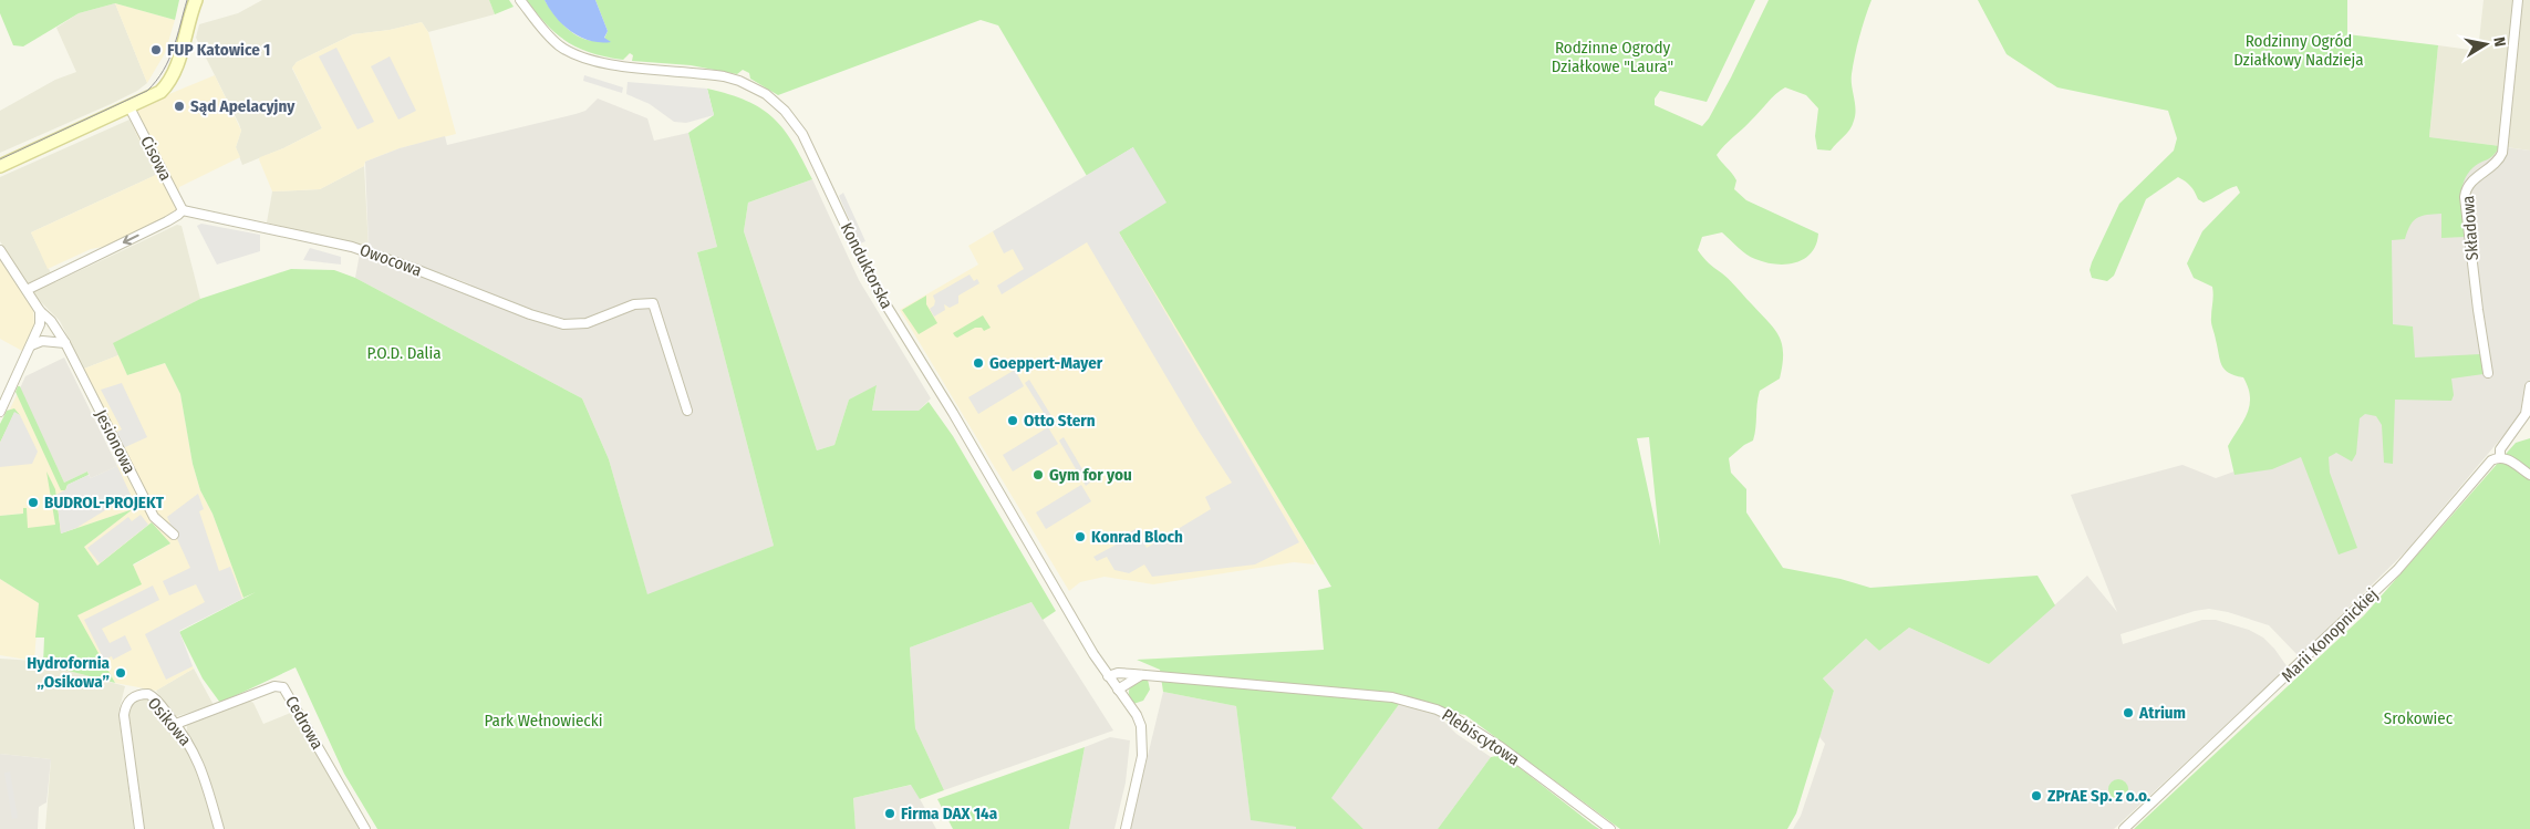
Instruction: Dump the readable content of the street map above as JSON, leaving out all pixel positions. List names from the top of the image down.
{
  "streets": {
    "street": [
      "Cisowa",
      "Składowa",
      "Owocowa",
      "Konduktorska",
      "Jesionowa",
      "Marii Konopnickiej",
      "Osikowa",
      "Cedrowa",
      "Plebiscytowa"
    ]
  },
  "crossings": [
    ["Cisowa", "Owocowa"],
    ["Osikowa", "Cedrowa"]
  ],
  "parks": [
    "Rodzinny Ogród Działkowy Nadzieja",
    "Rodzinne Ogrody Działkowe \"Laura\"",
    "P.O.D. Dalia",
    "Srokowiec",
    "Park Wełnowiecki"
  ],
  "places": [
    "FUP Katowice 1",
    "Sąd Apelacyjny",
    "Goeppert-Mayer",
    "Otto Stern",
    "Gym for you",
    "BUDROL-PROJEKT",
    "Konrad Bloch",
    "Hydrofornia „Osikowa”",
    "Atrium",
    "ZPrAE Sp. z o.o.",
    "Firma DAX 14a"
  ],
  "north": "right"
}
